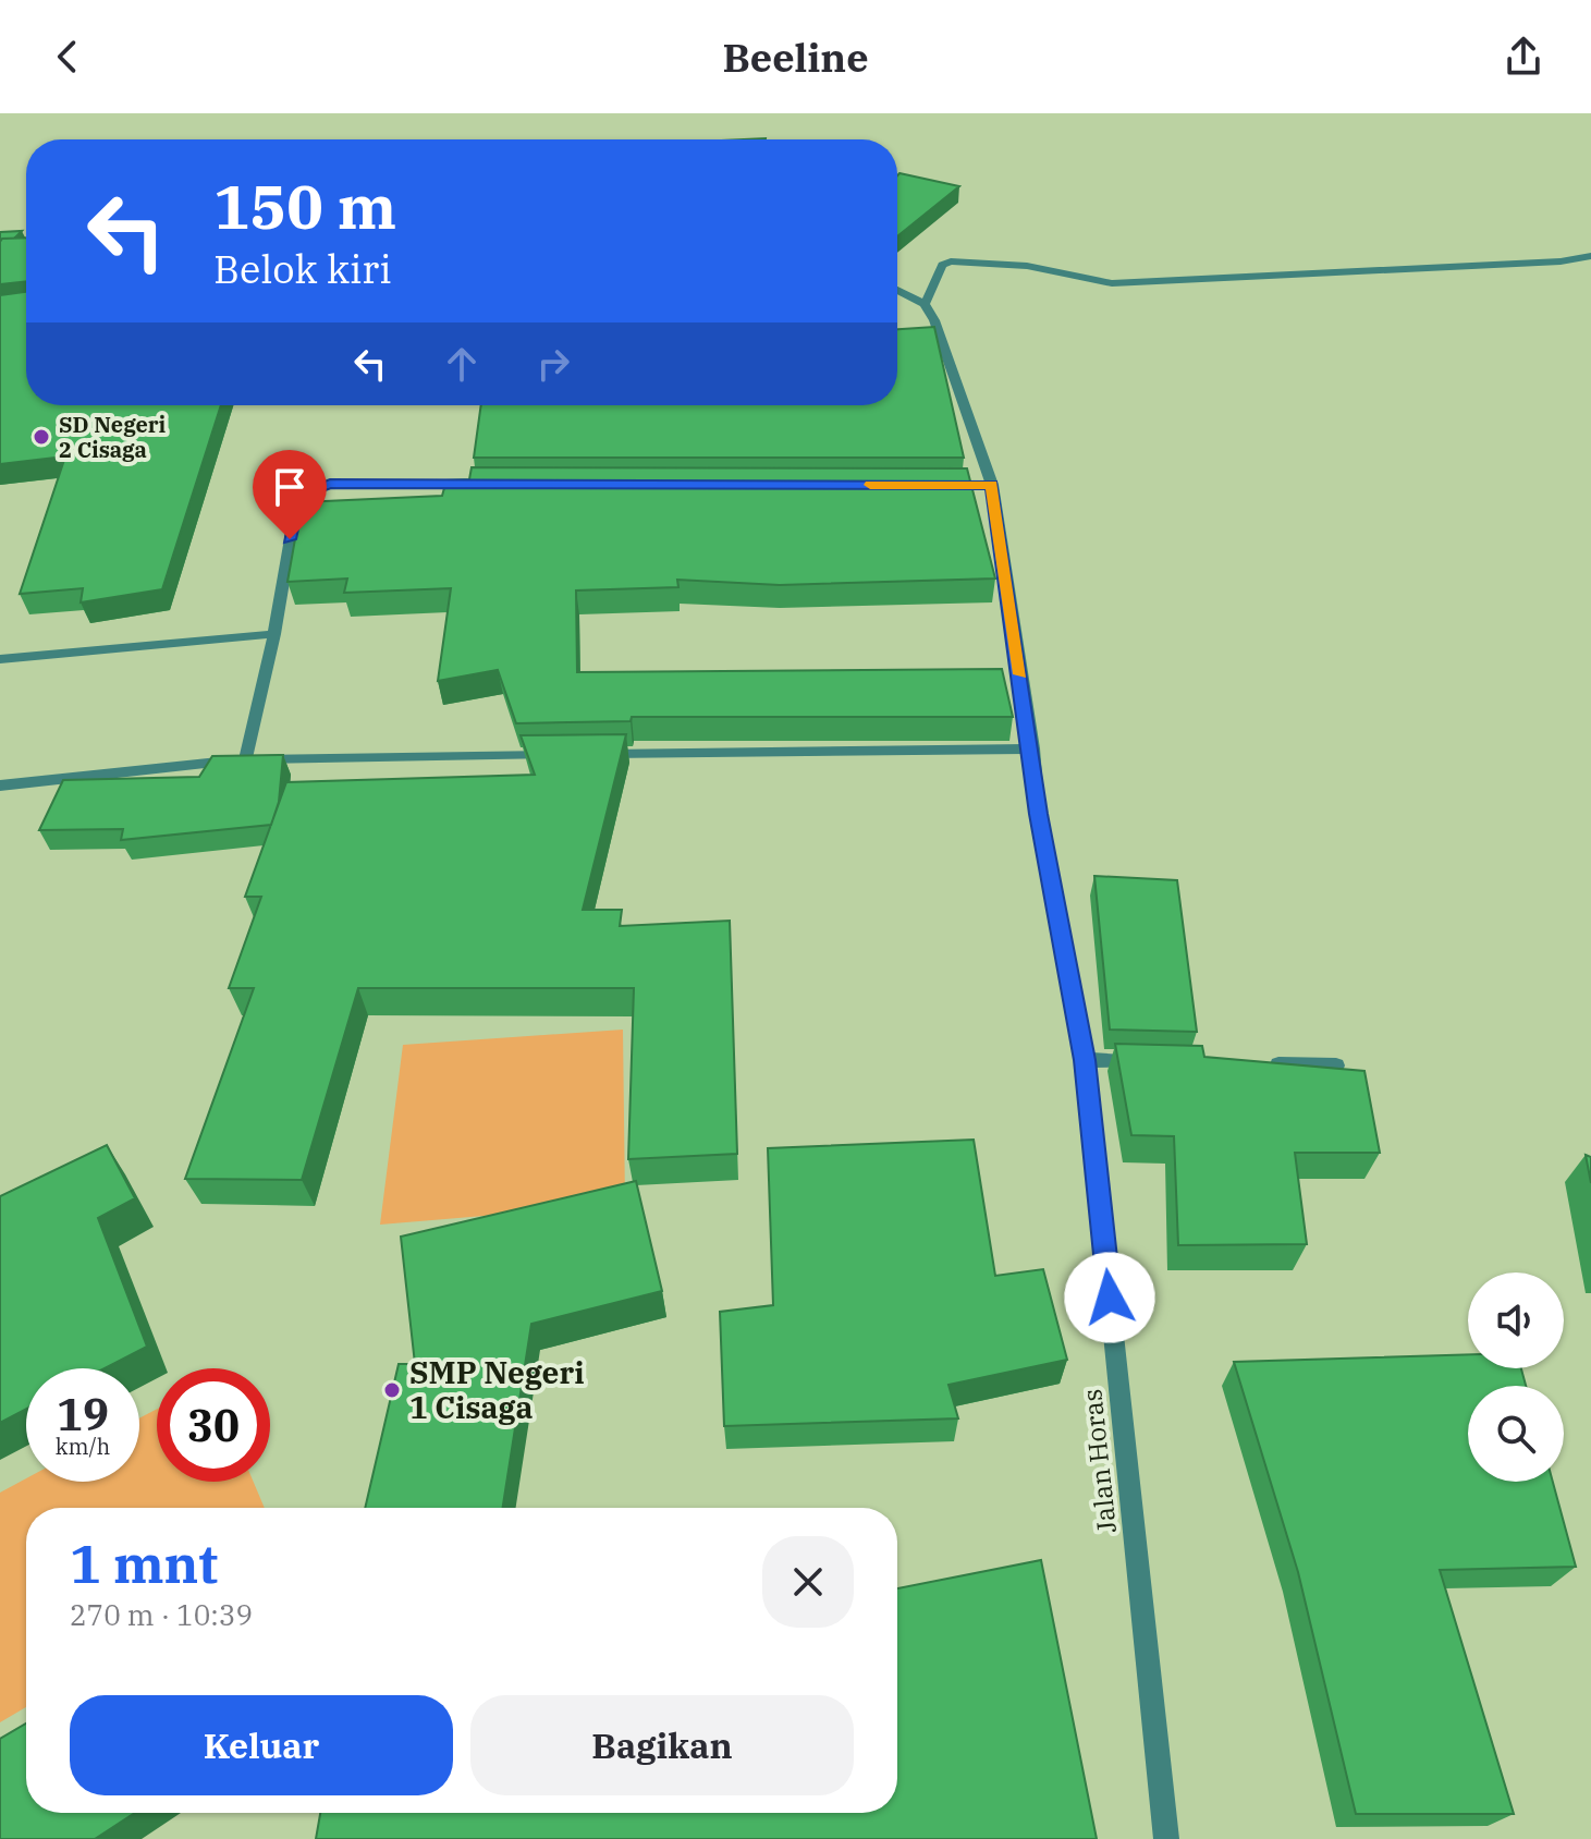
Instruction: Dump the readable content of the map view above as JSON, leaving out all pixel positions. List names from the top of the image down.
{
  "streets": {
    "street": ["Jalan Horas"]
  },
  "places": ["SD Negeri 2 Cisaga", "SMP Negeri 1 Cisaga"],
  "page": {
    "header": "Beeline",
    "turn": ["150 m", "Belok kiri"],
    "speed": "19 km/h",
    "limit": "30",
    "heading": ["1 mnt", "270 m · 10:39"],
    "buttons": ["Keluar", "Bagikan"]
  }
}
